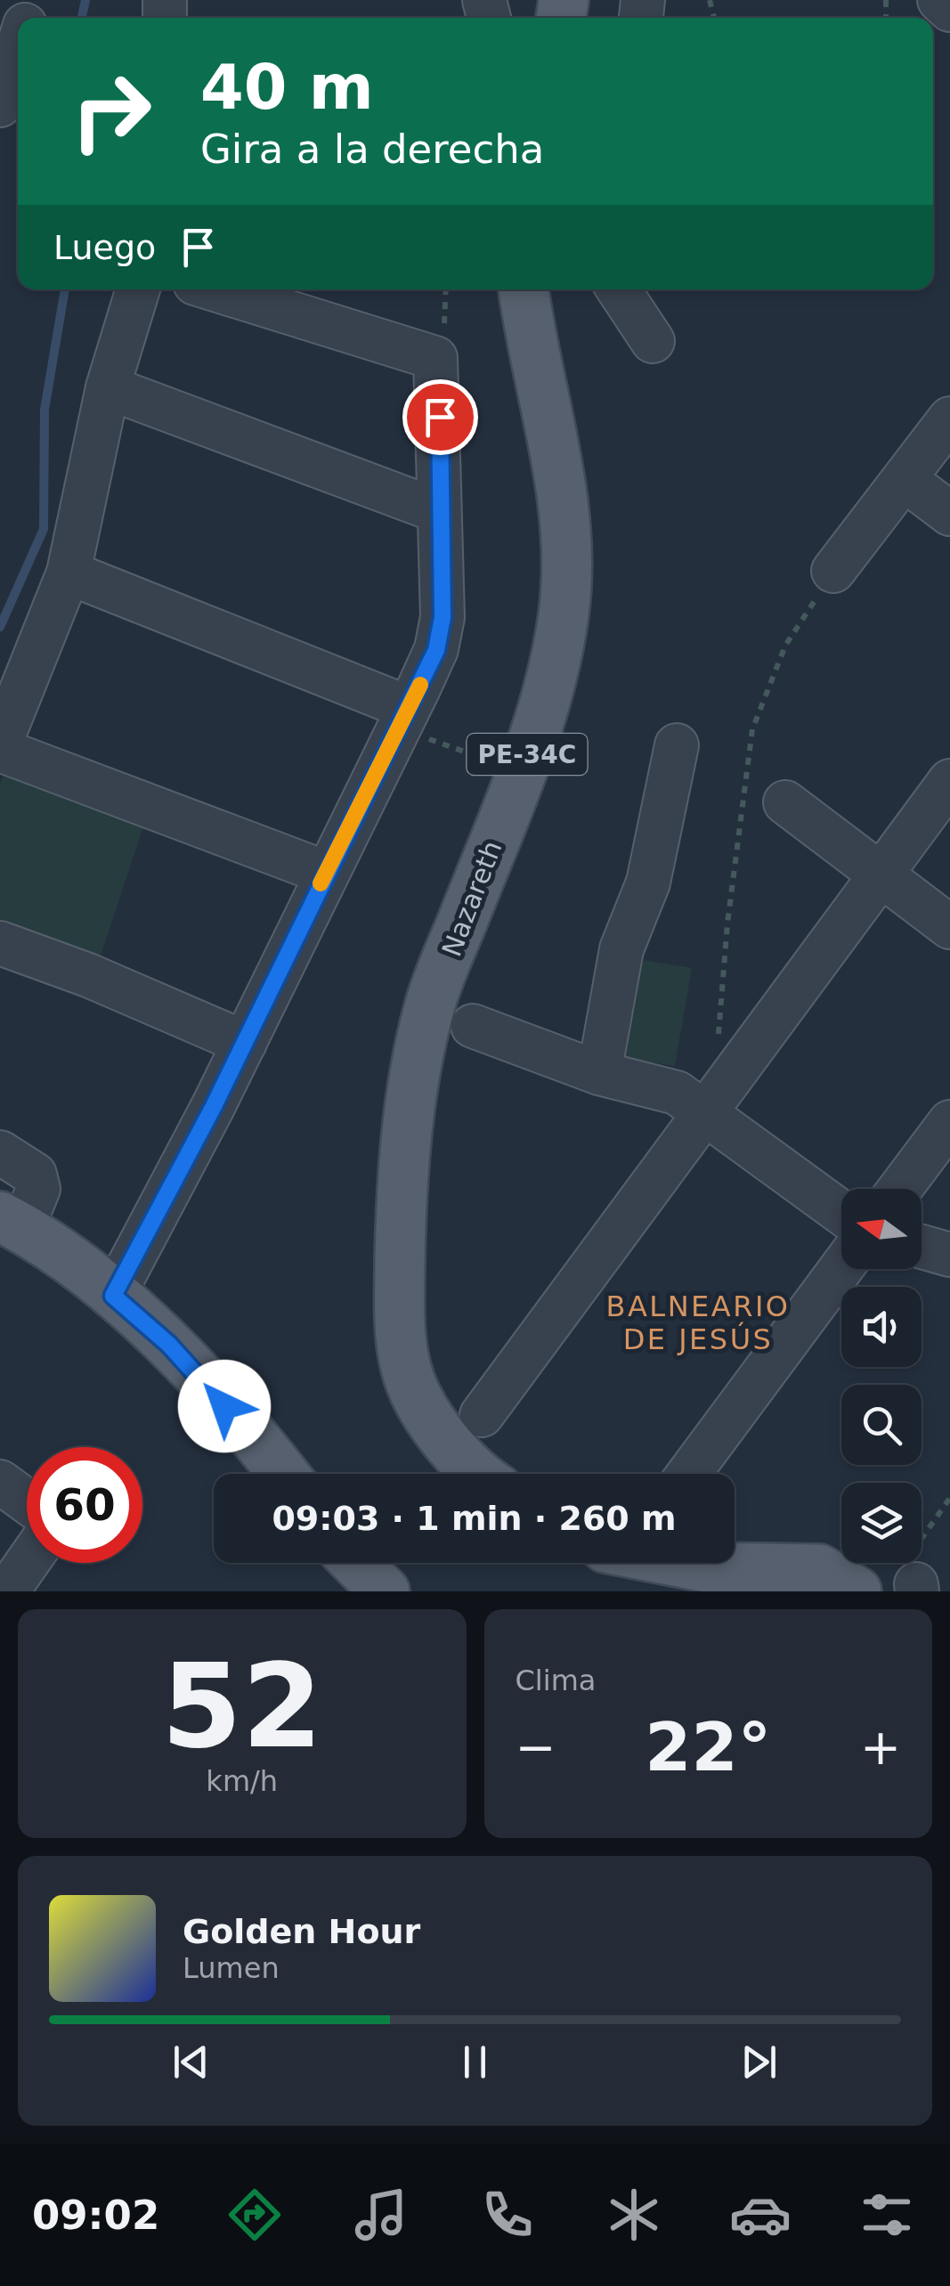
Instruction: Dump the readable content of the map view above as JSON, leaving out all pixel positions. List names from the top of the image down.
{
  "streets": {
    "main road": ["PE-34C", "Nazareth"]
  },
  "districts": ["BALNEARIO DE JESÚS"],
  "north": "left",
  "page": {
    "turn": ["40 m", "Gira a la derecha"],
    "then": "Luego",
    "limit": "60",
    "trip": "09:03 · 1 min · 260 m",
    "tile": [
      ["52", "km/h"],
      "Clima"
    ],
    "heat": ["−", "22°", "+"],
    "song": ["Golden Hour", "Lumen"],
    "tabs": "09:02"
  }
}
